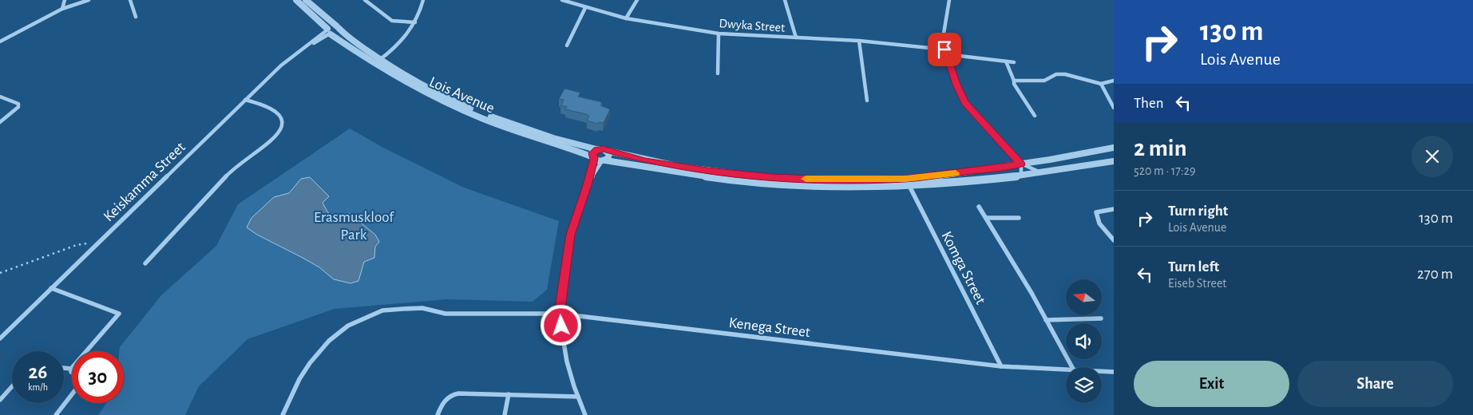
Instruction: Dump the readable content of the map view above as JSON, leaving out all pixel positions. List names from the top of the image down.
{
  "streets": {
    "street": [
      "Dwyka Street",
      "Lois Avenue",
      "Keiskamma Street",
      "Komga Street",
      "Kenega Street"
    ]
  },
  "crossings": [
    ["Lois Avenue", "Keiskamma Street"],
    ["Lois Avenue", "Komga Street"],
    ["Komga Street", "Kenega Street"]
  ],
  "parks": ["Erasmuskloof Park"],
  "north": "left",
  "page": {
    "turn": ["130 m", "Lois Avenue"],
    "then": "Then",
    "heading": ["2 min", "520 m · 17:29"],
    "list": [
      {
        "name": "Turn right",
        "note": "Lois Avenue",
        "value": "130 m"
      },
      {
        "name": "Turn left",
        "note": "Eiseb Street",
        "value": "270 m"
      }
    ],
    "speed": "26 km/h",
    "limit": "30",
    "buttons": ["Exit", "Share"]
  }
}
